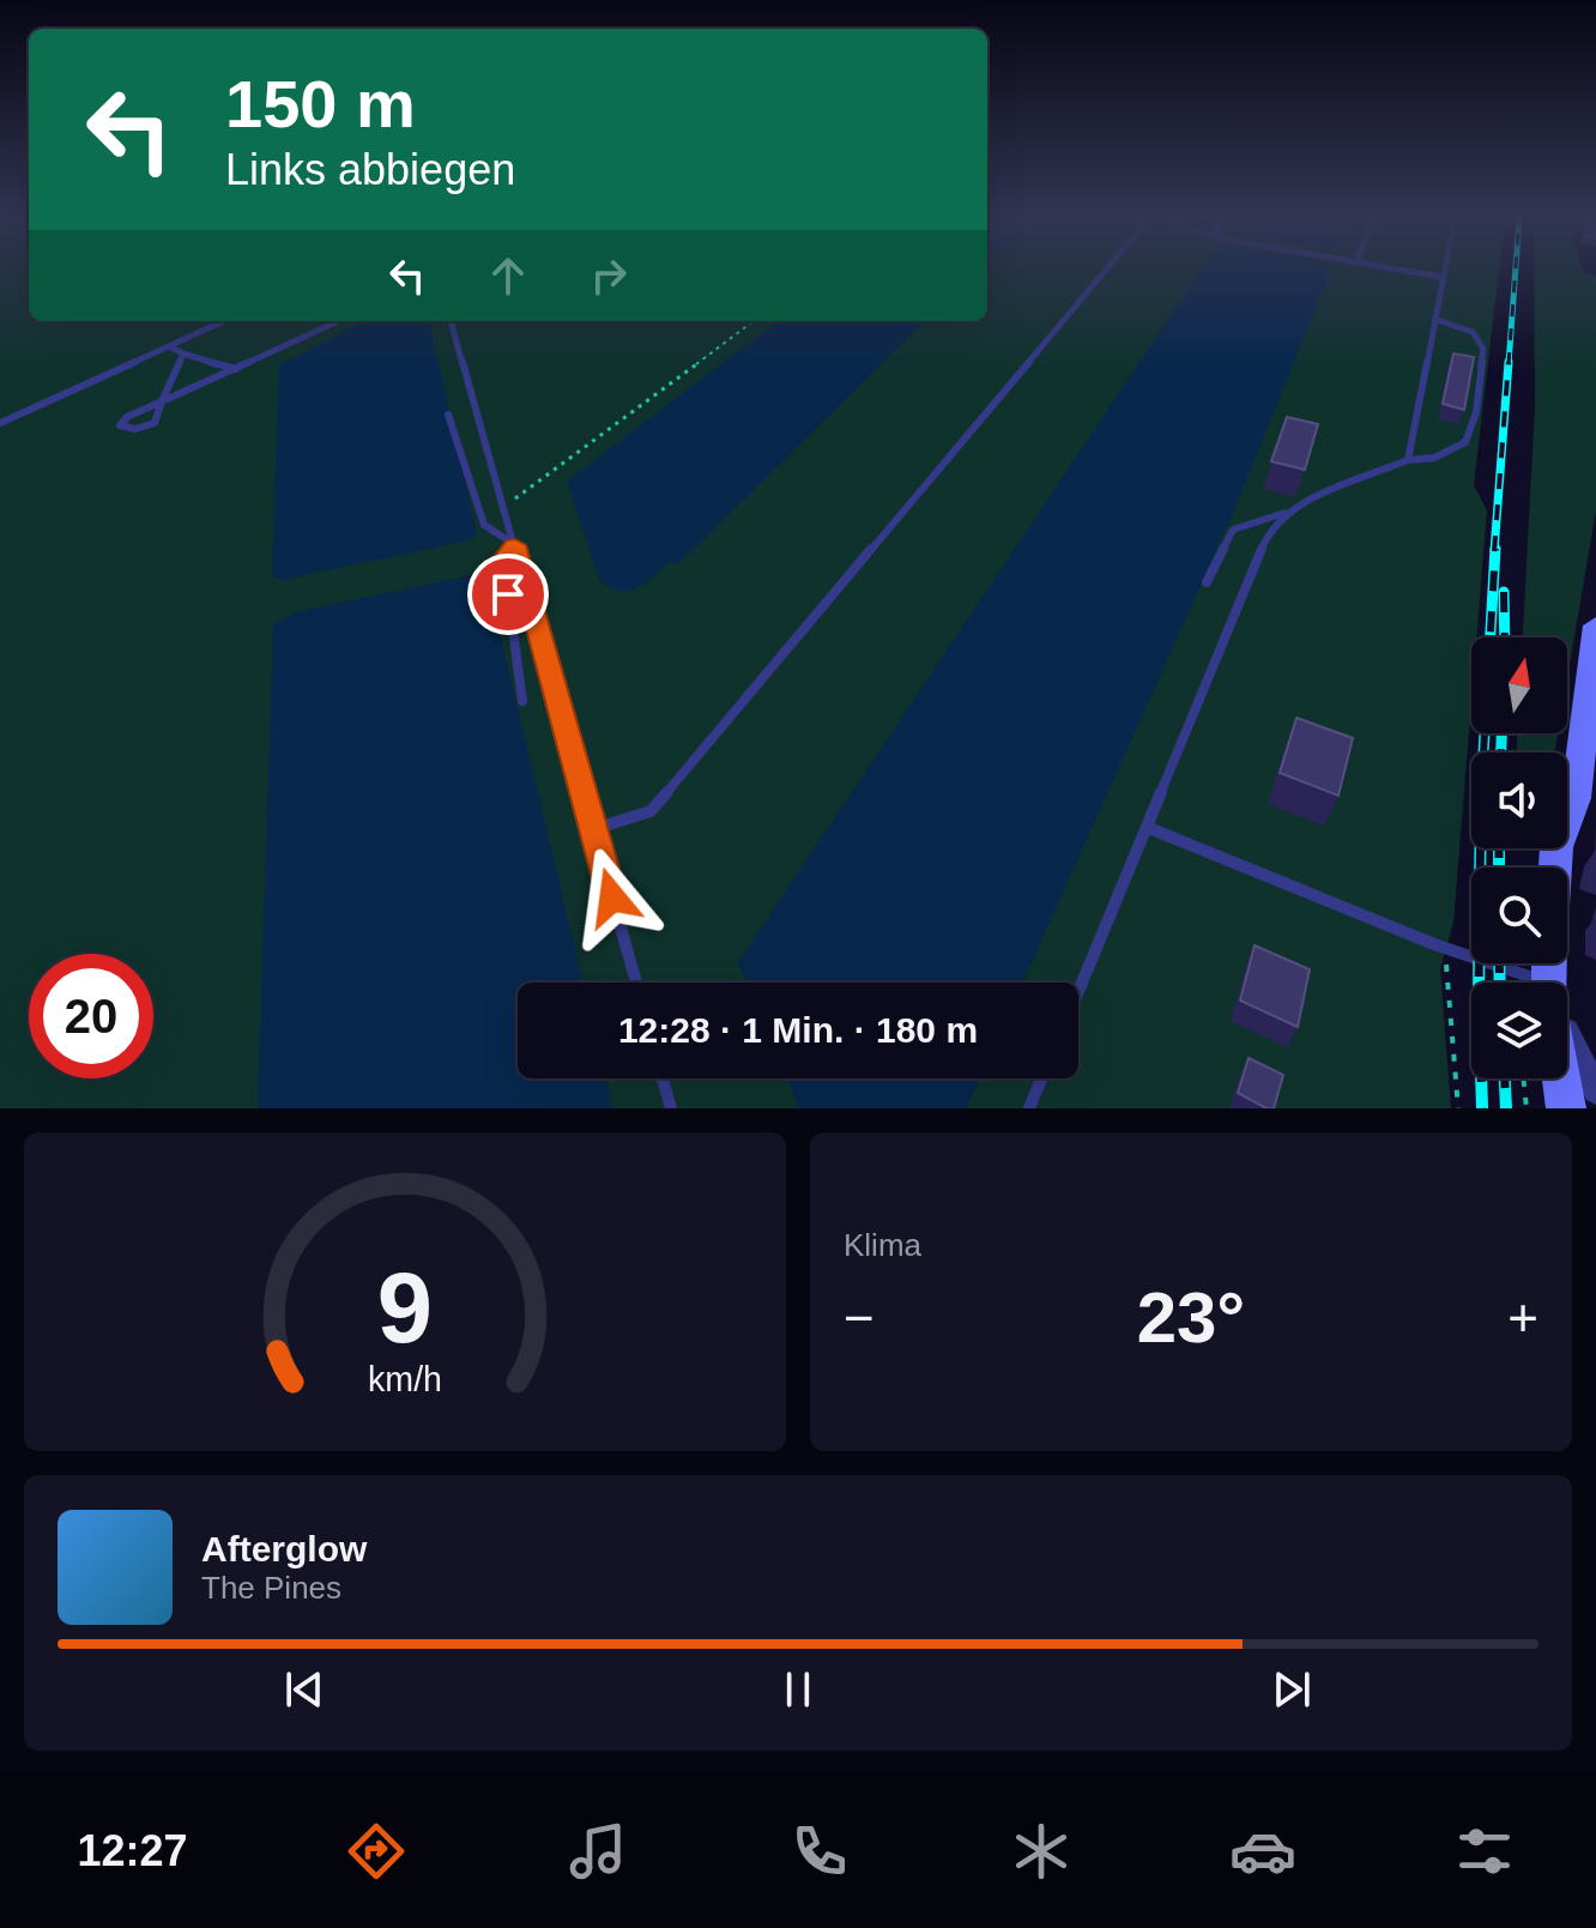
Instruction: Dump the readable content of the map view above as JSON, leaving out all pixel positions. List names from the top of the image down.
{
  "north": "top",
  "page": {
    "turn": ["150 m", "Links abbiegen"],
    "limit": "20",
    "trip": "12:28 · 1 Min. · 180 m",
    "tile": "Klima",
    "heat": ["−", "23°", "+"],
    "song": ["Afterglow", "The Pines"],
    "tabs": "12:27",
    "gauge": ["9", "km/h"]
  }
}
